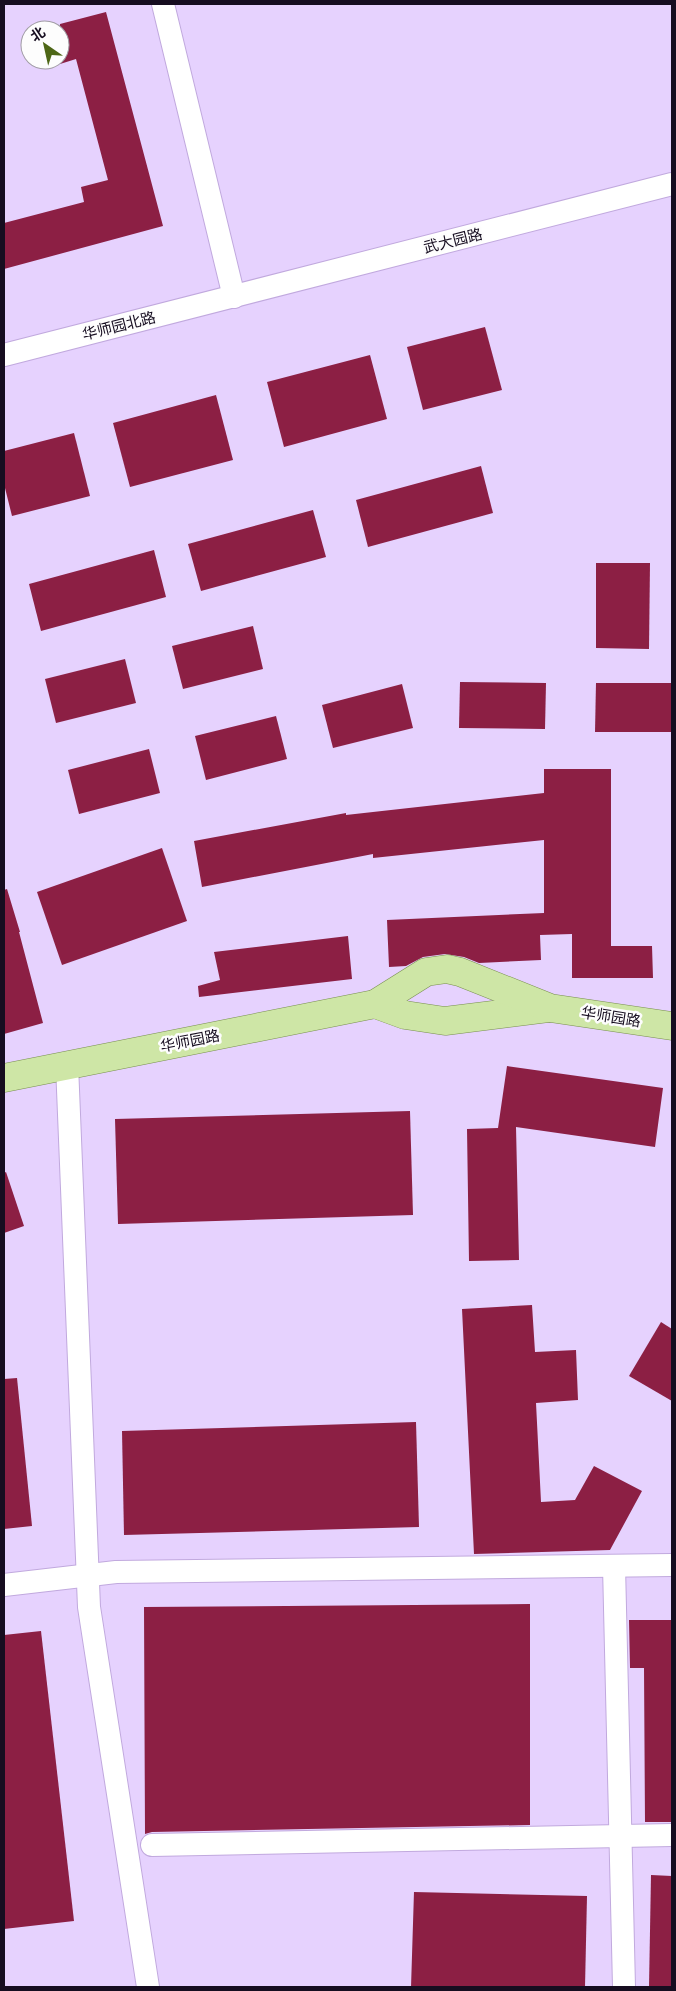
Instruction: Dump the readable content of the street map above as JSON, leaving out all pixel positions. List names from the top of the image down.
{
  "streets": {
    "main road": ["华师园路"],
    "street": ["武大园路", "华师园北路"]
  },
  "crossings": [
    ["武大园路", "华师园北路"]
  ],
  "north": "top left"
}
